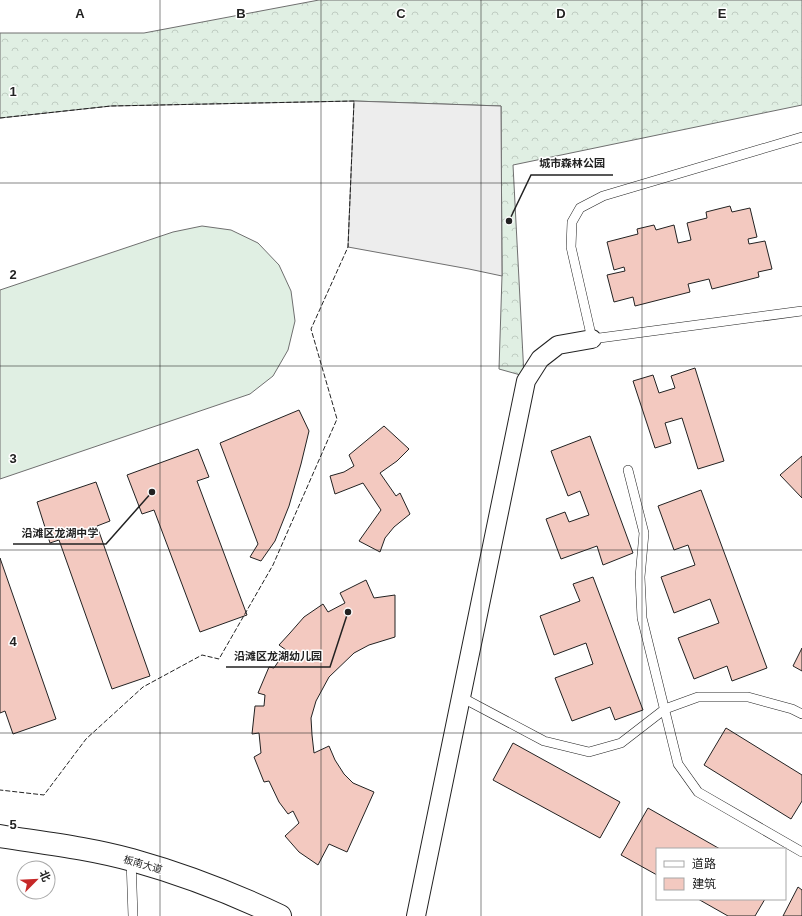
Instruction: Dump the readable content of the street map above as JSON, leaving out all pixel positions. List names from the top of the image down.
{
  "streets": {
    "main road": ["板南大道"]
  },
  "places": ["城市森林公园", "沿滩区龙湖中学", "沿滩区龙湖幼儿园"],
  "legend": ["道路", "建筑"],
  "north": "top right",
  "grid": {
    "columns": [
      "A",
      "B",
      "C",
      "D",
      "E"
    ],
    "rows": [
      "1",
      "2",
      "3",
      "4",
      "5"
    ]
  }
}
